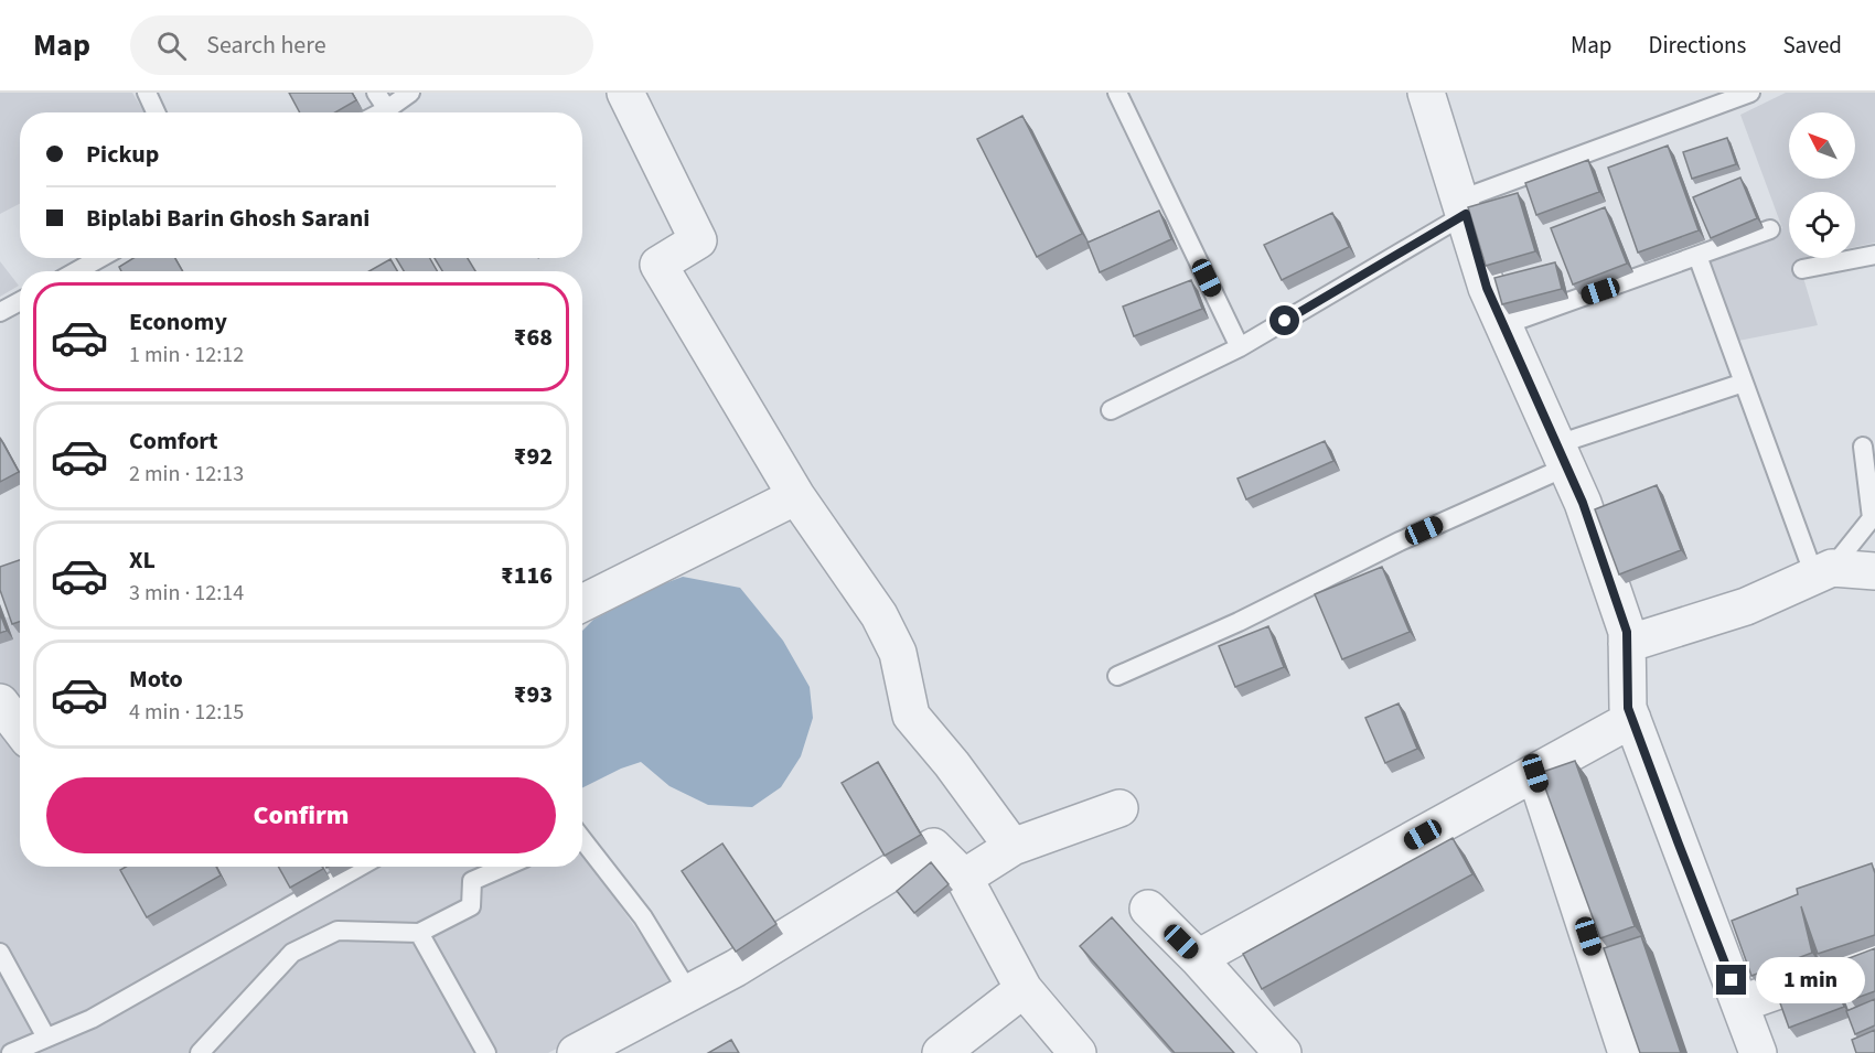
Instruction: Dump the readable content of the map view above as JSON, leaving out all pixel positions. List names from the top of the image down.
{
  "north": "top left",
  "page": {
    "header": "Map",
    "search": "Search here",
    "nav": ["Map", "Directions", "Saved"],
    "banner": ["Pickup", "Biplabi Barin Ghosh Sarani"],
    "list": [
      {
        "name": "Economy",
        "note": "1 min · 12:12",
        "value": "₹68"
      },
      {
        "name": "Comfort",
        "note": "2 min · 12:13",
        "value": "₹92"
      },
      {
        "name": "XL",
        "note": "3 min · 12:14",
        "value": "₹116"
      },
      {
        "name": "Moto",
        "note": "4 min · 12:15",
        "value": "₹93"
      }
    ],
    "buttons": "Confirm",
    "bubble": "1 min"
  }
}
